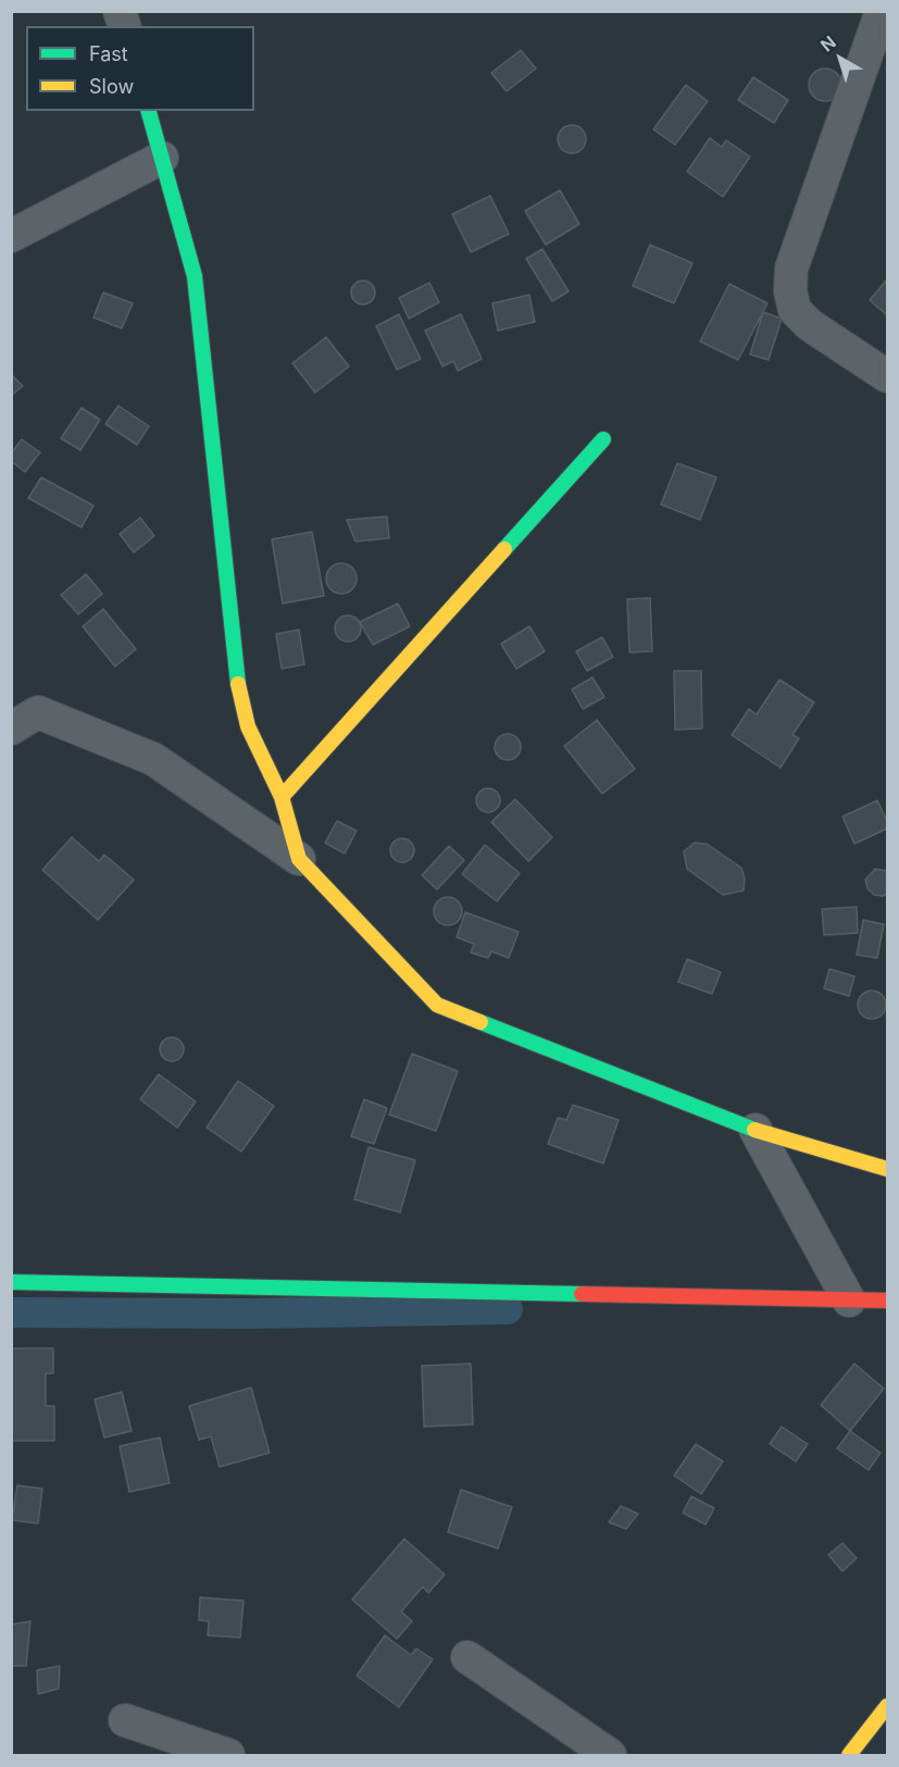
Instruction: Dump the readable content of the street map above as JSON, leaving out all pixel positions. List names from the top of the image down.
{
  "legend": ["Fast", "Slow"],
  "north": "top left"
}
